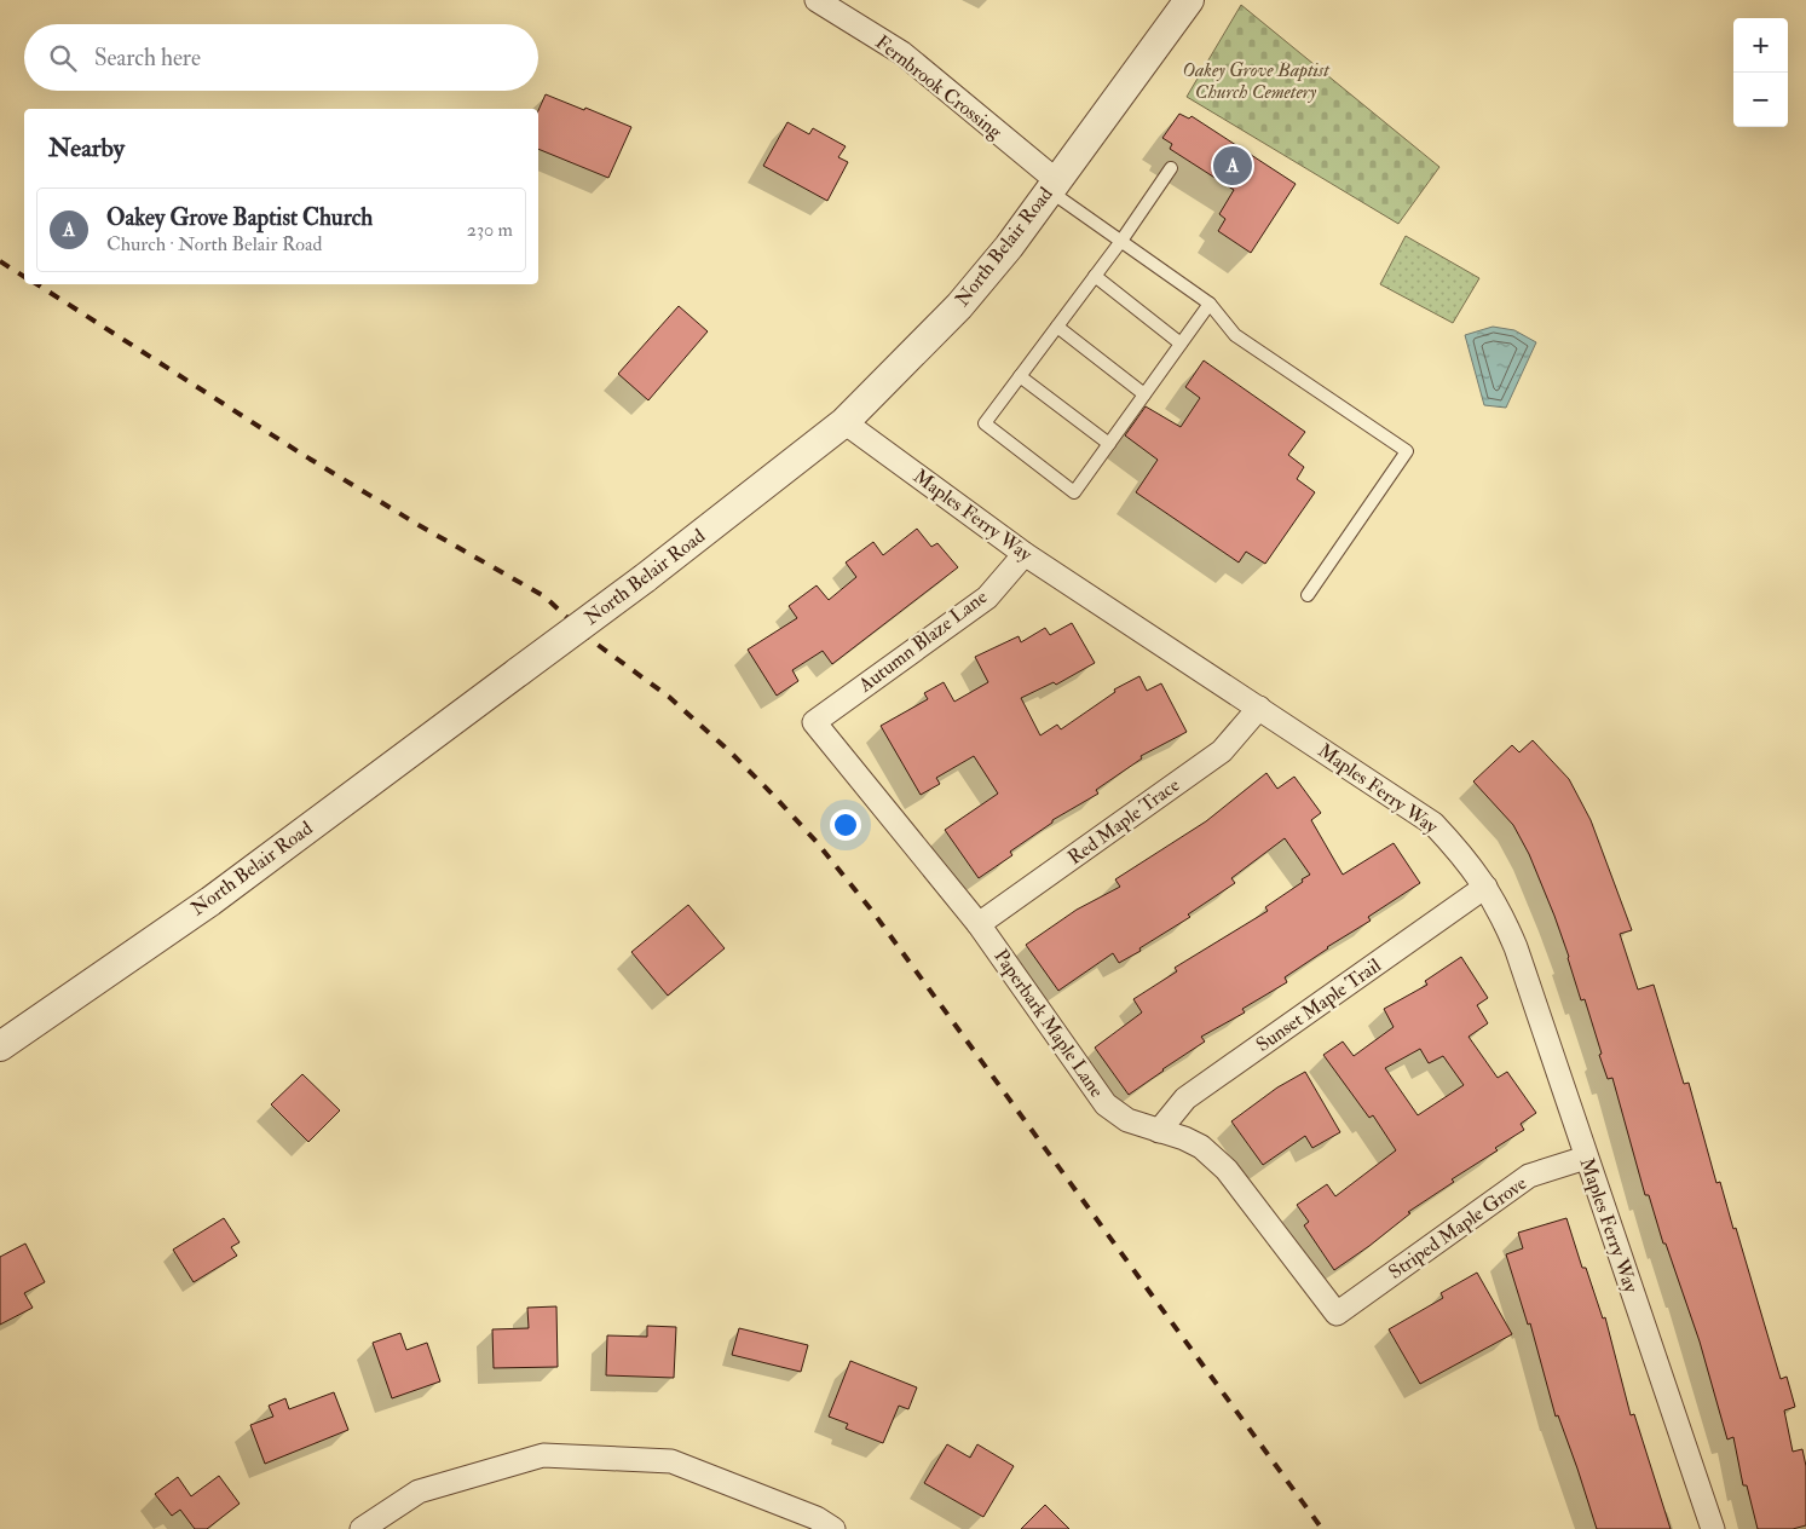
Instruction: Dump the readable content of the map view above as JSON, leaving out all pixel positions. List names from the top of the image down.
{
  "streets": {
    "street": [
      "Fernbrook Crossing",
      "North Belair Road",
      "Maples Ferry Way",
      "Autumn Blaze Lane",
      "Red Maple Trace",
      "Sunset Maple Trail",
      "Paperbark Maple Lane",
      "Striped Maple Grove"
    ]
  },
  "crossings": [
    ["Fernbrook Crossing", "North Belair Road"],
    ["North Belair Road", "Maples Ferry Way"],
    ["Maples Ferry Way", "Autumn Blaze Lane"],
    ["Maples Ferry Way", "Red Maple Trace"],
    ["Maples Ferry Way", "Sunset Maple Trail"],
    ["Maples Ferry Way", "Striped Maple Grove"],
    ["Autumn Blaze Lane", "Paperbark Maple Lane"],
    ["Red Maple Trace", "Paperbark Maple Lane"],
    ["Sunset Maple Trail", "Paperbark Maple Lane"],
    ["Paperbark Maple Lane", "Striped Maple Grove"]
  ],
  "parks": ["Oakey Grove Baptist Church Cemetery"],
  "page": {
    "map_buttons": ["+", "−"],
    "search": "Search here",
    "heading": "Nearby",
    "pins": "A",
    "list": [
      {
        "mark": "A",
        "name": "Oakey Grove Baptist Church",
        "note": "Church · North Belair Road",
        "value": "230 m"
      }
    ]
  }
}
